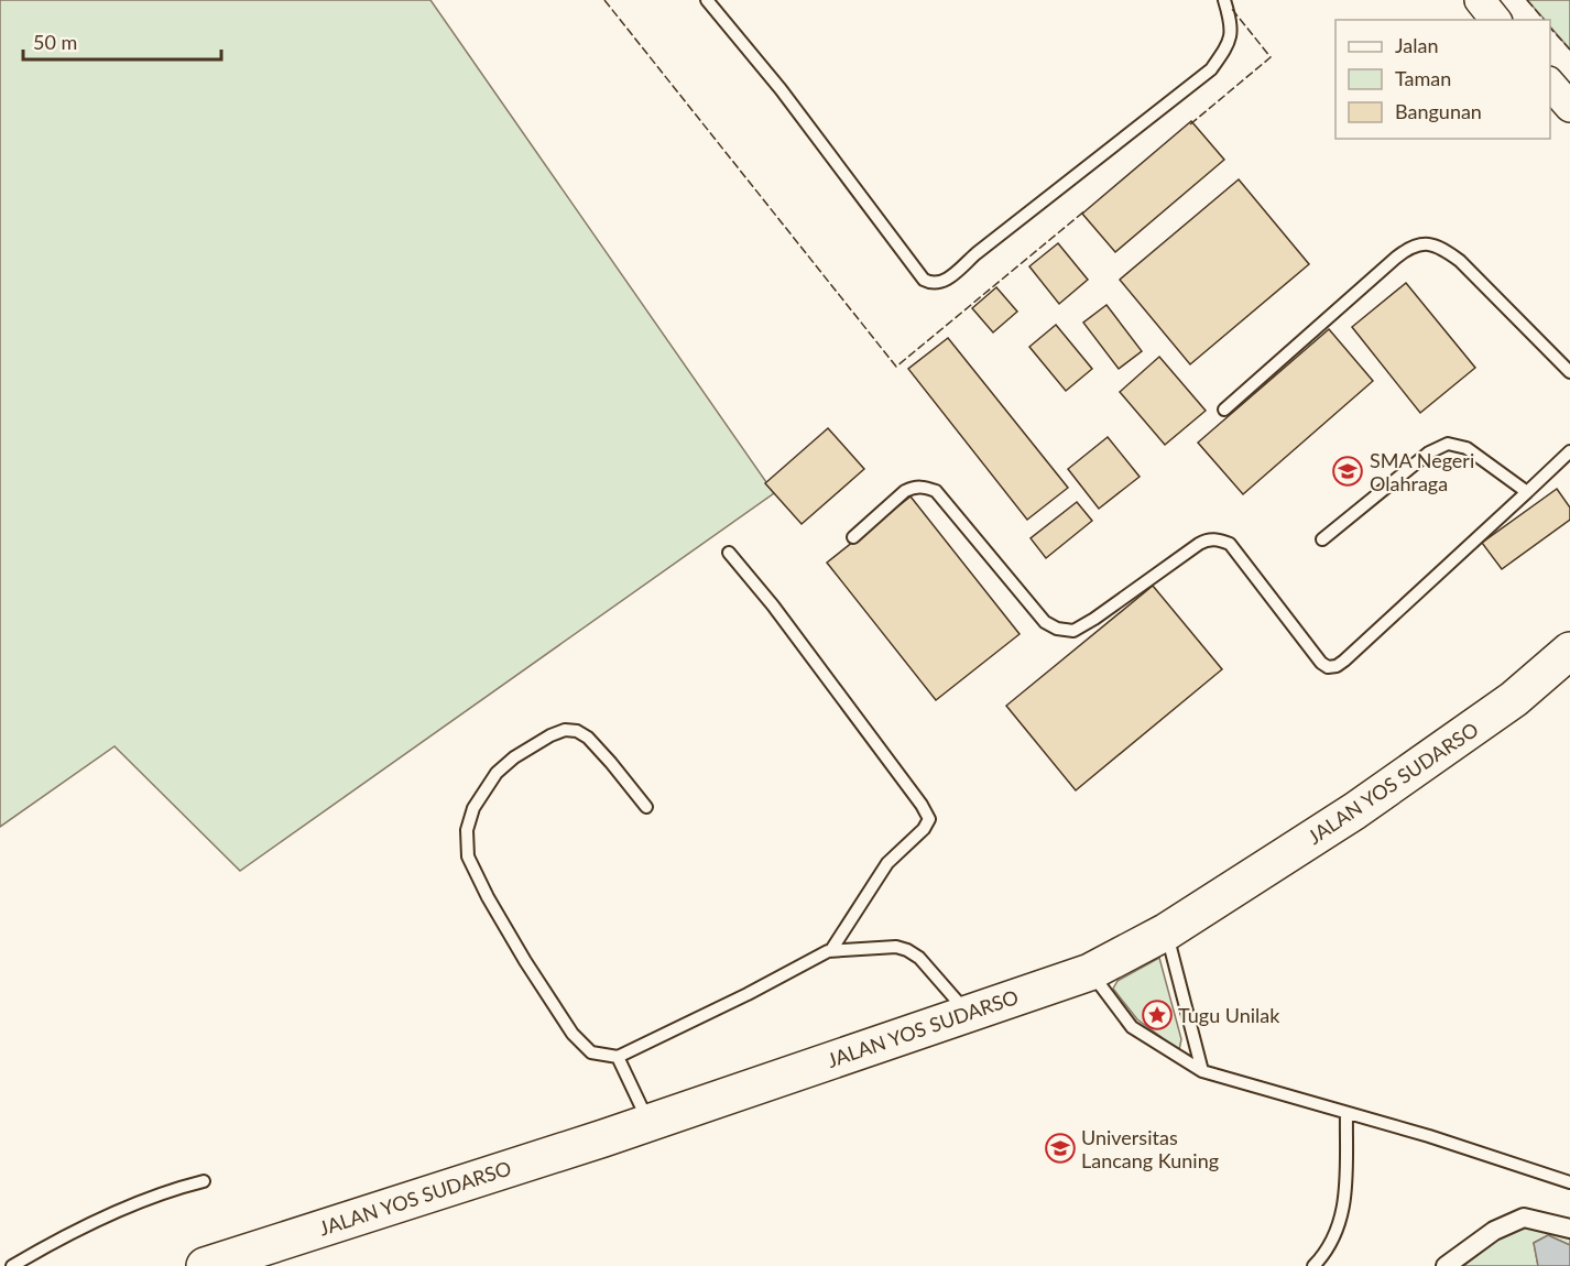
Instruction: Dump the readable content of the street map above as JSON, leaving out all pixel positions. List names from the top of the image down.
{
  "streets": {
    "main road": ["JALAN YOS SUDARSO"]
  },
  "places": {
    "school or university": ["SMA Negeri Olahraga", "Universitas Lancang Kuning"],
    "place": ["Tugu Unilak"]
  },
  "legend": ["Jalan", "Taman", "Bangunan"],
  "scale_bar": "50 m"
}
